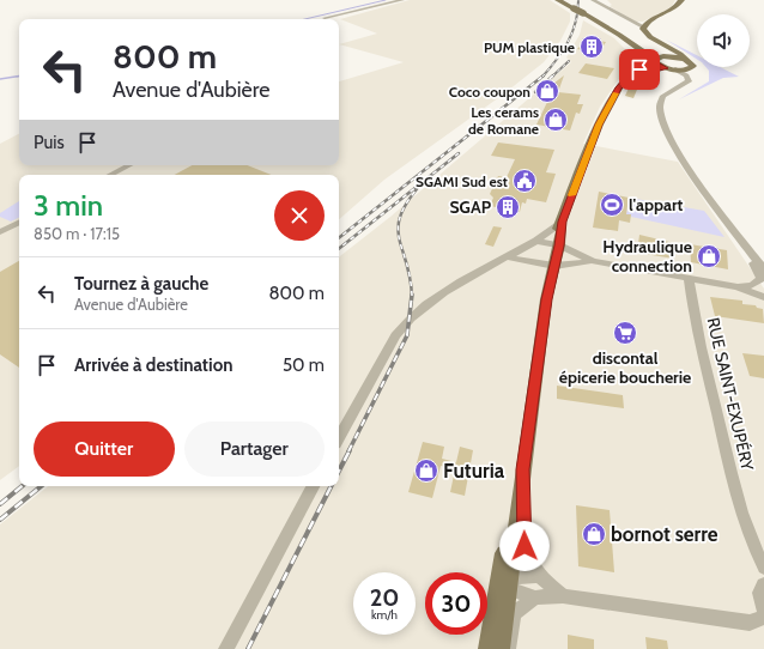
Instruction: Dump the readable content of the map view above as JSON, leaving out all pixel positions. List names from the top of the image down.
{
  "streets": {
    "street": ["RUE SAINT-EXUPÉRY"]
  },
  "places": {
    "building": ["PUM plastique", "SGAP"],
    "shop": [
      "Coco coupon",
      "Les cerams de Romane",
      "Hydraulique connection",
      "Futuria",
      "bornot serre"
    ],
    "public building": ["SGAMI Sud est"],
    "sports": ["l'appart"],
    "supermarket": ["discontal épicerie boucherie"]
  },
  "page": {
    "turn": ["800 m", "Avenue d'Aubière"],
    "then": "Puis",
    "heading": ["3 min", "850 m · 17:15"],
    "list": [
      {
        "name": "Tournez à gauche",
        "note": "Avenue d'Aubière",
        "value": "800 m"
      },
      {
        "name": "Arrivée à destination",
        "value": "50 m"
      }
    ],
    "buttons": ["Quitter", "Partager"],
    "speed": "20 km/h",
    "limit": "30"
  }
}
